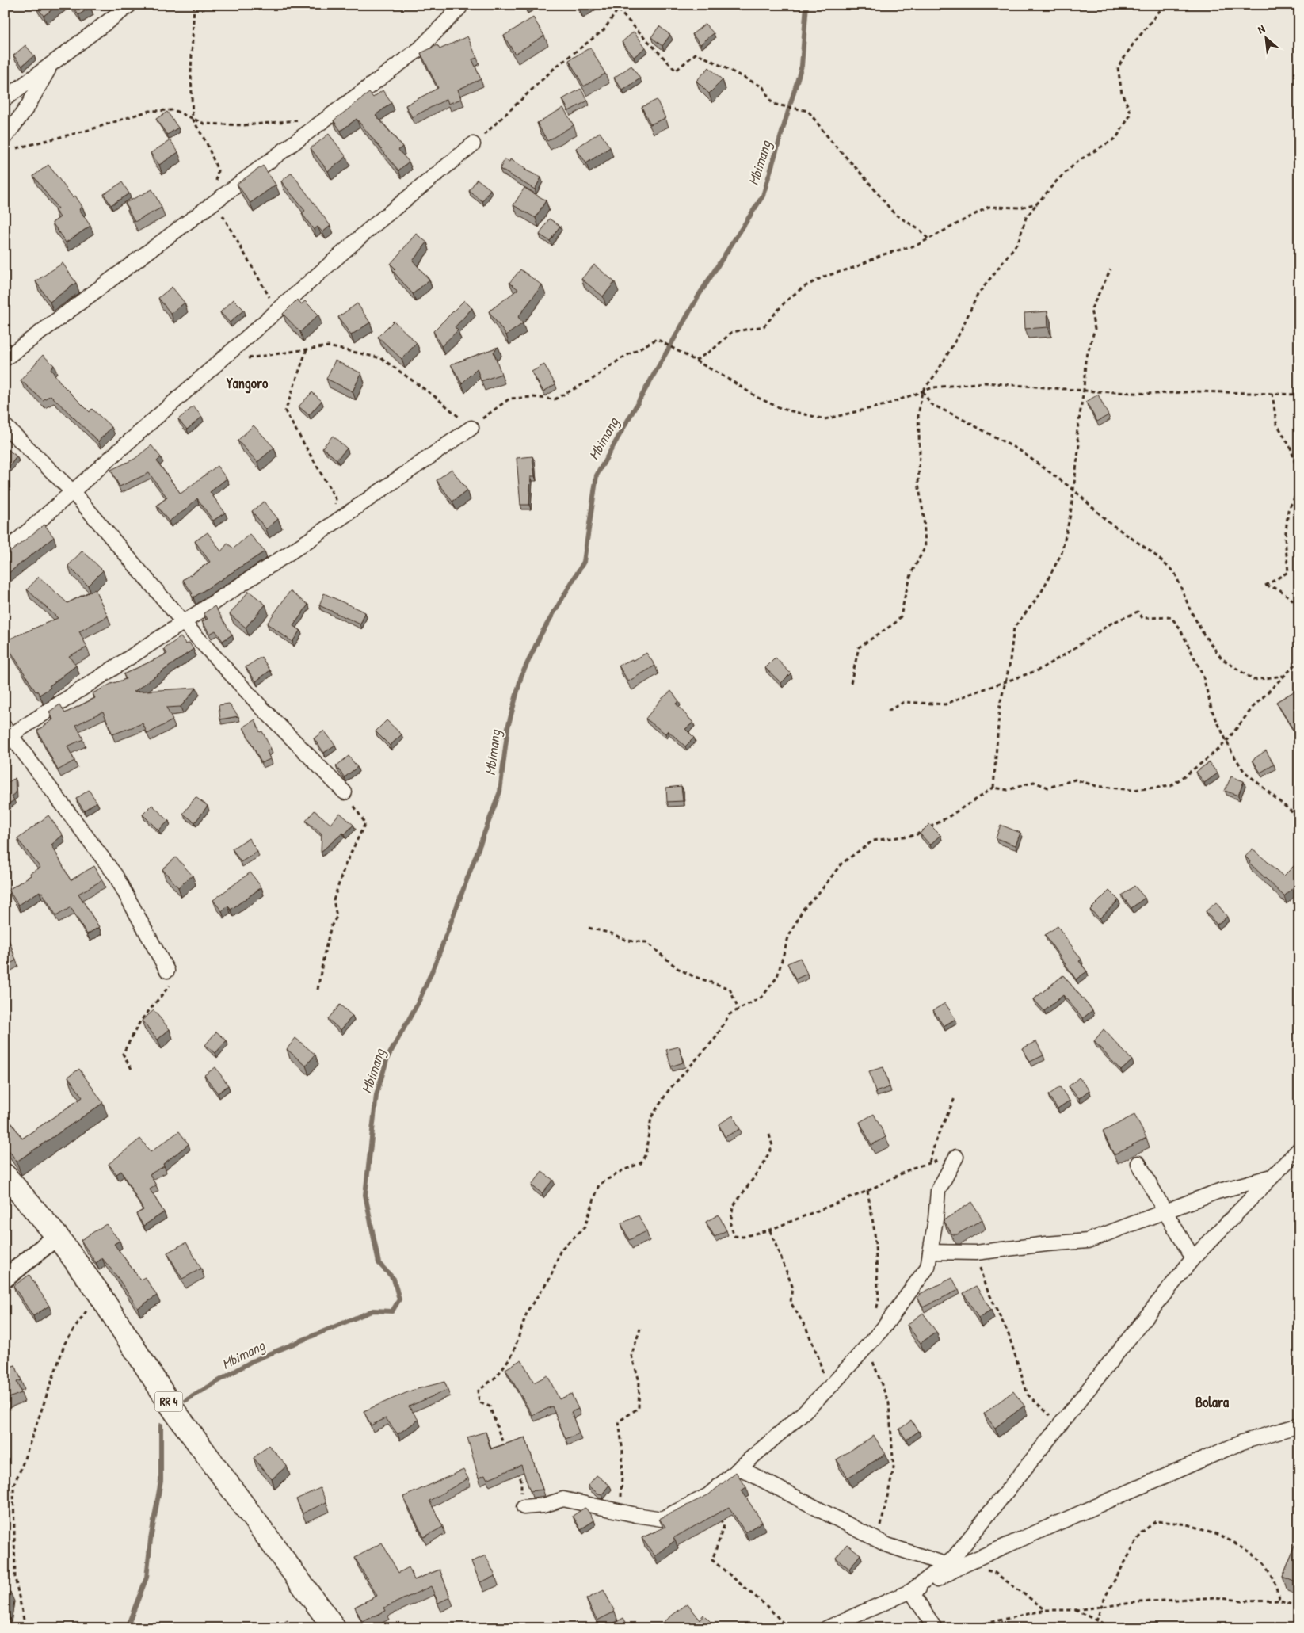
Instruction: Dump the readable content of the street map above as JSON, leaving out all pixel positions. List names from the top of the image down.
{
  "streets": {
    "main road": ["RR 4"]
  },
  "districts": ["Yangoro", "Bolara"],
  "water": ["Mbimang"],
  "north": "top left"
}
